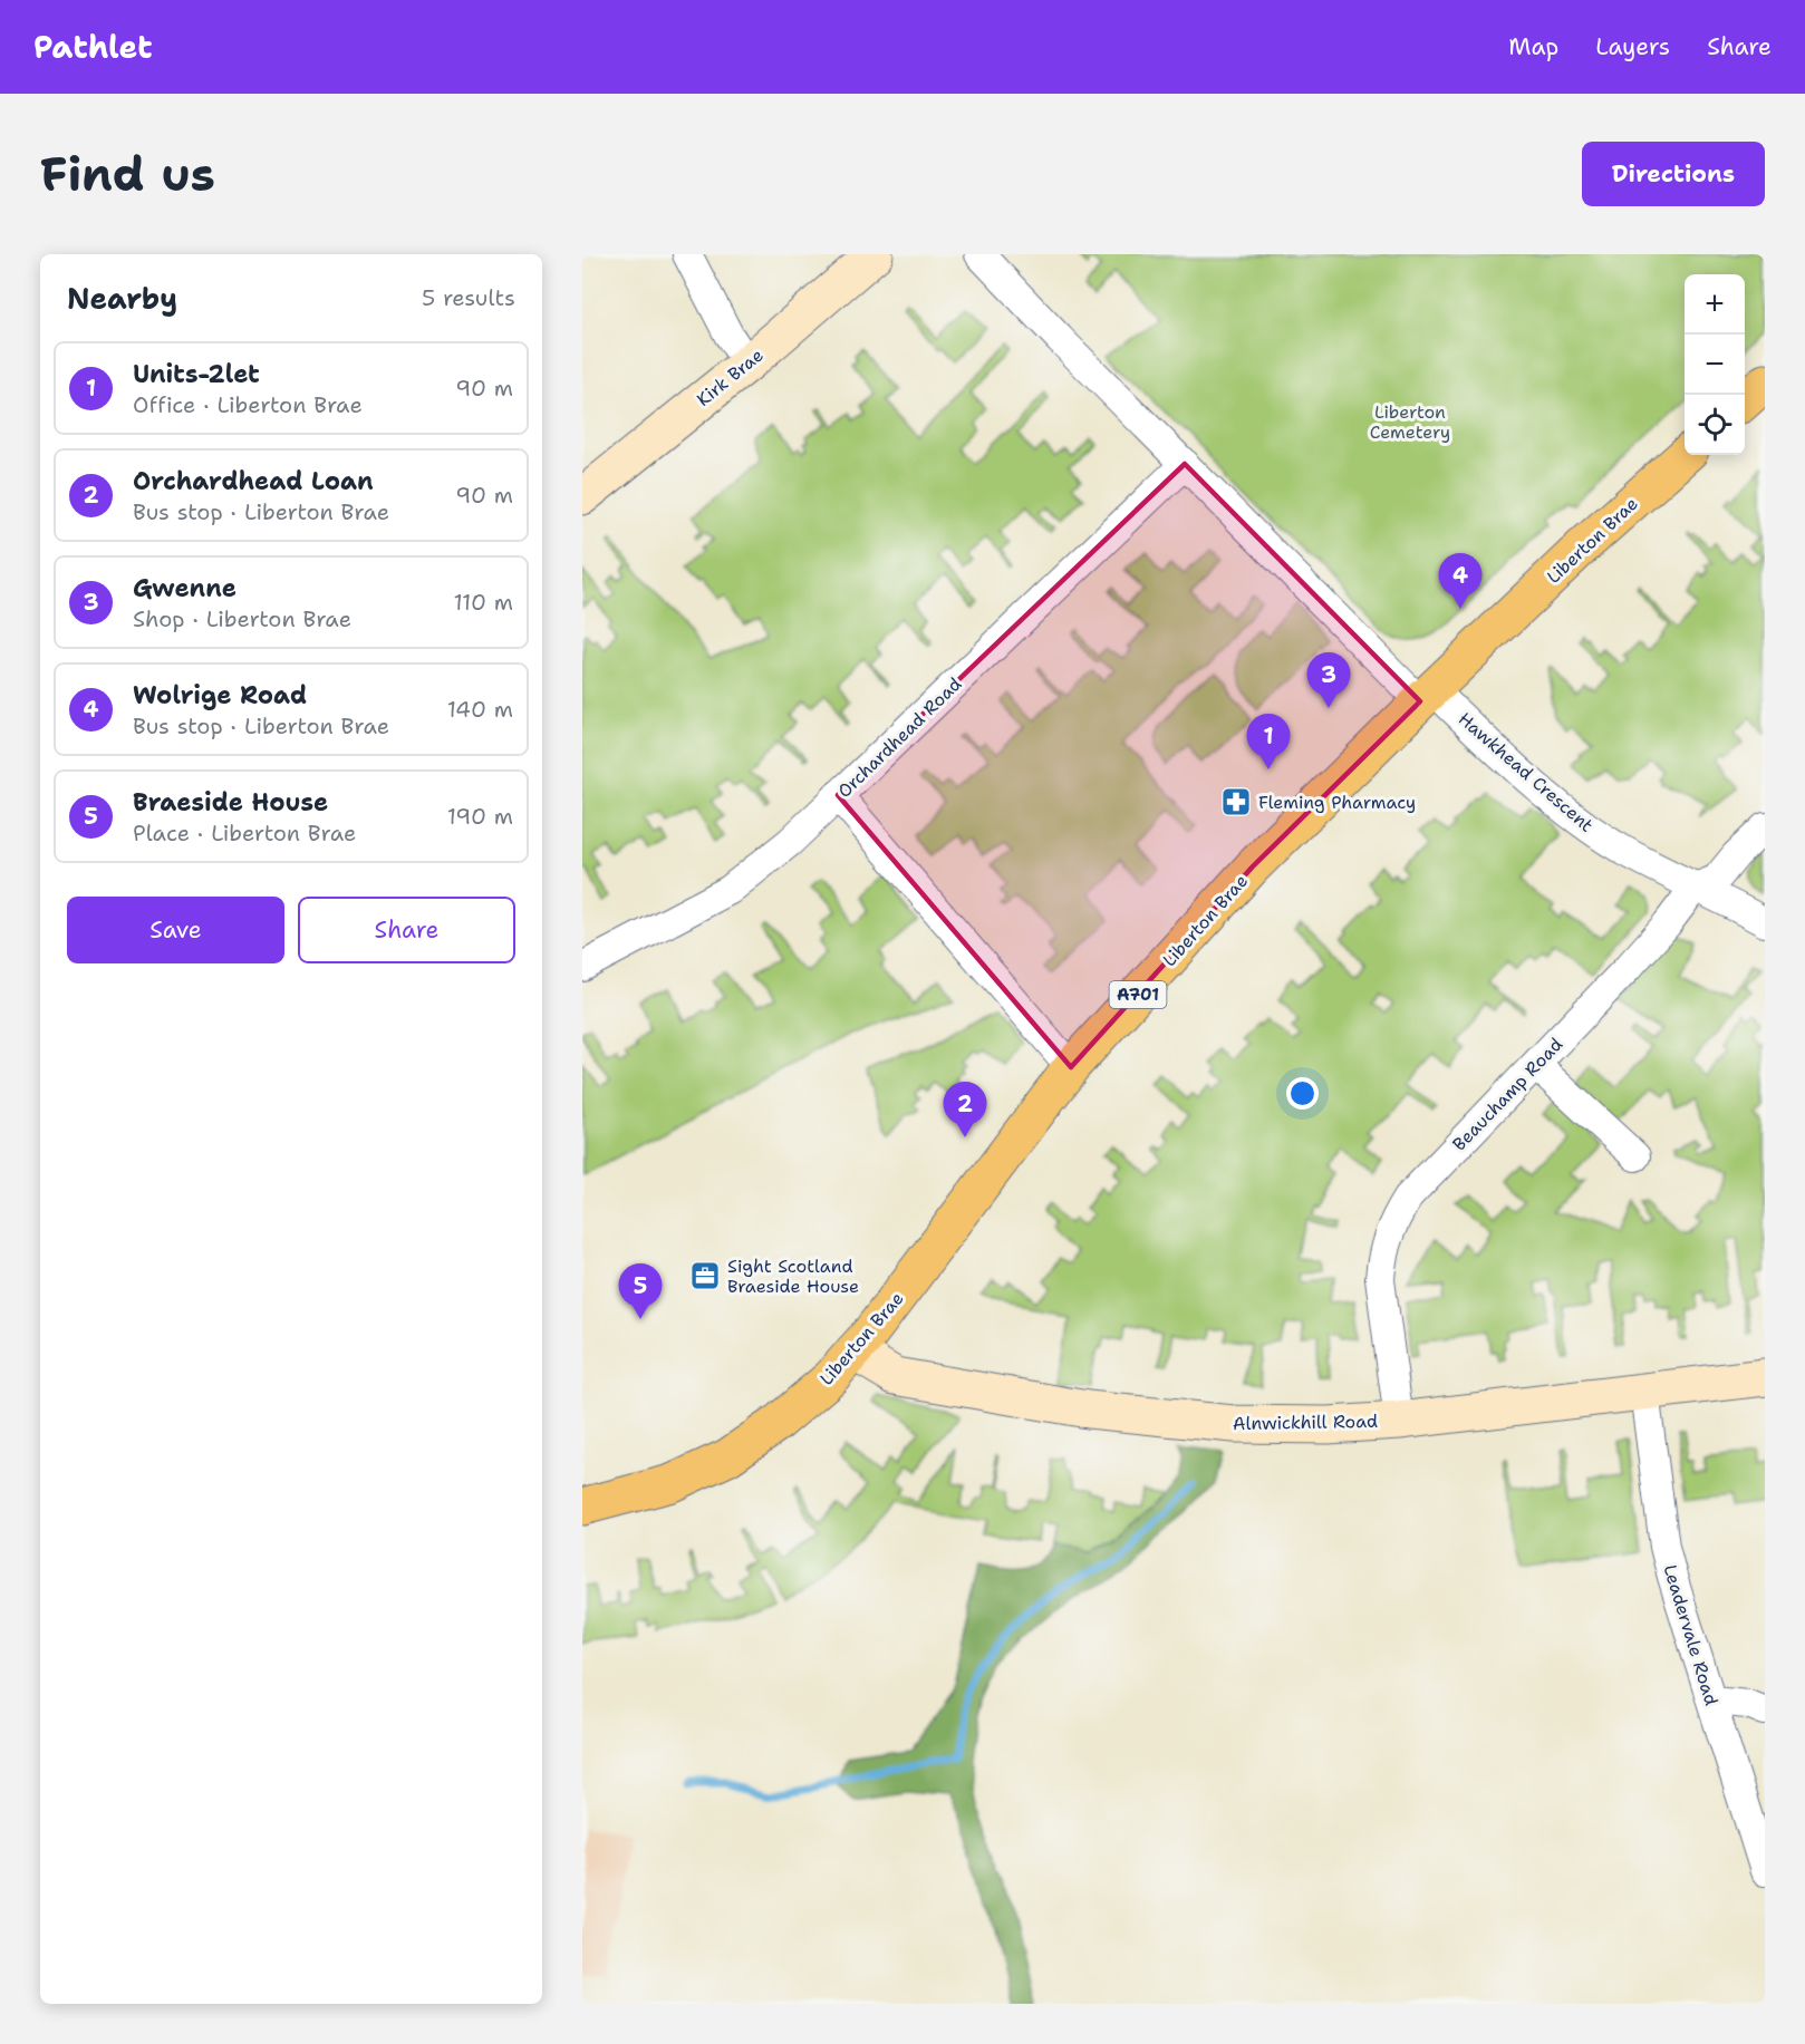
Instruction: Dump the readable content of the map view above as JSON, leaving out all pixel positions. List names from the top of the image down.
{
  "streets": {
    "main road": ["Liberton Brae", "A701"],
    "street": [
      "Kirk Brae",
      "Orchardhead Road",
      "Hawkhead Crescent",
      "Beauchamp Road",
      "Alnwickhill Road",
      "Leadervale Road"
    ]
  },
  "crossings": [
    ["Liberton Brae", "Hawkhead Crescent"],
    ["Liberton Brae", "Alnwickhill Road"],
    ["Orchardhead Road", "Hawkhead Crescent"],
    ["Hawkhead Crescent", "Beauchamp Road"],
    ["Beauchamp Road", "Alnwickhill Road"],
    ["Alnwickhill Road", "Leadervale Road"]
  ],
  "parks": ["Liberton Cemetery"],
  "places": {
    "pharmacy": ["Fleming Pharmacy"],
    "office": ["Sight Scotland Braeside House"]
  },
  "page": {
    "header": "Pathlet",
    "nav": ["Map", "Layers", "Share"],
    "buttons": [
      "Directions",
      ["Save", "Share"]
    ],
    "title": "Find us",
    "heading": ["Nearby", "5 results"],
    "map_buttons": ["+", "−"],
    "list": [
      {
        "mark": "1",
        "name": "Units-2let",
        "note": "Office · Liberton Brae",
        "value": "90 m"
      },
      {
        "mark": "2",
        "name": "Orchardhead Loan",
        "note": "Bus stop · Liberton Brae",
        "value": "90 m"
      },
      {
        "mark": "3",
        "name": "Gwenne",
        "note": "Shop · Liberton Brae",
        "value": "110 m"
      },
      {
        "mark": "4",
        "name": "Wolrige Road",
        "note": "Bus stop · Liberton Brae",
        "value": "140 m"
      },
      {
        "mark": "5",
        "name": "Braeside House",
        "note": "Place · Liberton Brae",
        "value": "190 m"
      }
    ],
    "pins": [
      "4",
      "3",
      "1",
      "2",
      "5"
    ]
  }
}
